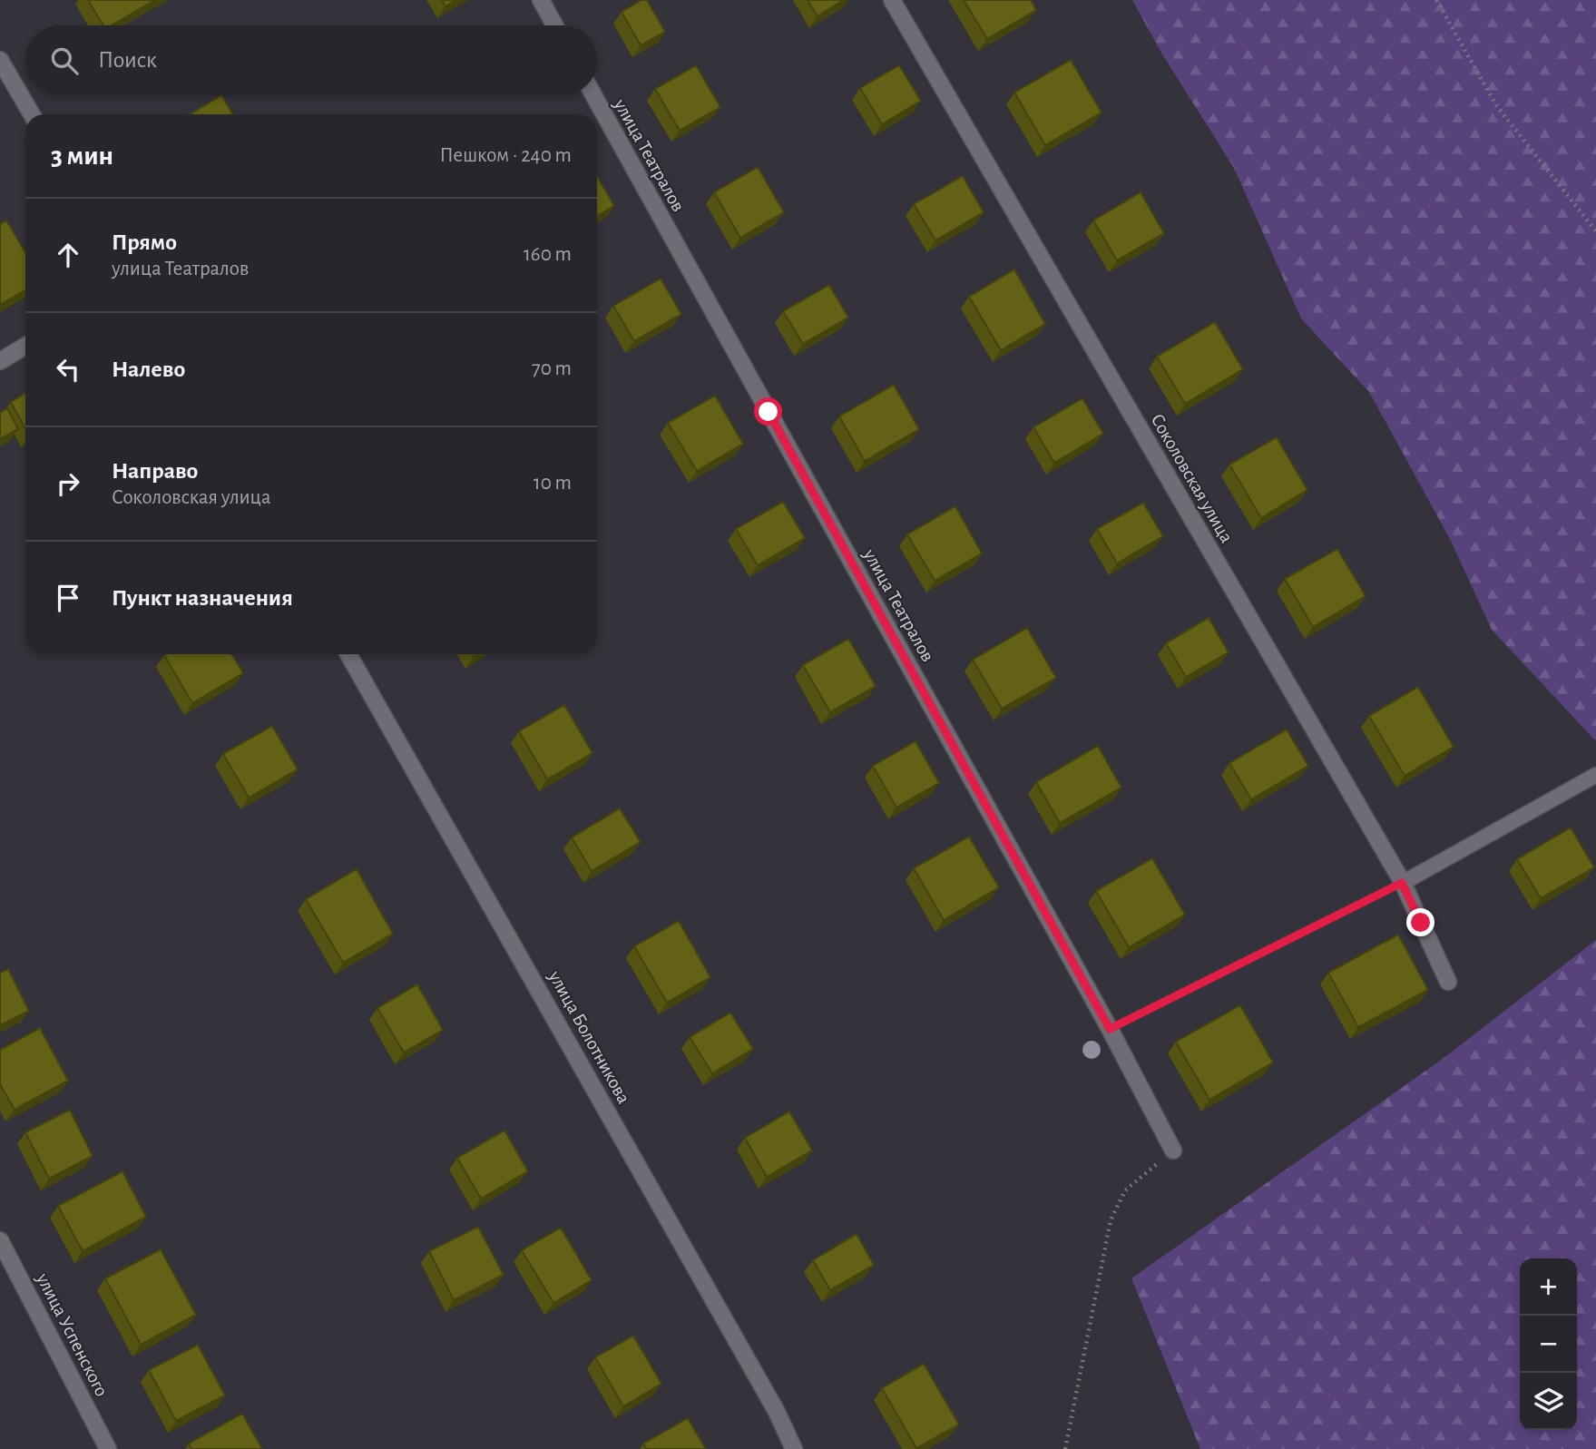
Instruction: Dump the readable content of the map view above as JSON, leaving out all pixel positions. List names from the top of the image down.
{
  "streets": {
    "street": [
      "улица Театралов",
      "Соколовская улица",
      "улица Болотникова",
      "улица Успенского"
    ]
  },
  "page": {
    "search": "Поиск",
    "heading": ["3 мин", "Пешком · 240 m"],
    "list": [
      ["Прямо", "улица Театралов", "160 m"],
      ["Налево", "70 m"],
      ["Направо", "Соколовская улица", "10 m"],
      "Пункт назначения"
    ],
    "map_buttons": ["+", "−"]
  }
}
